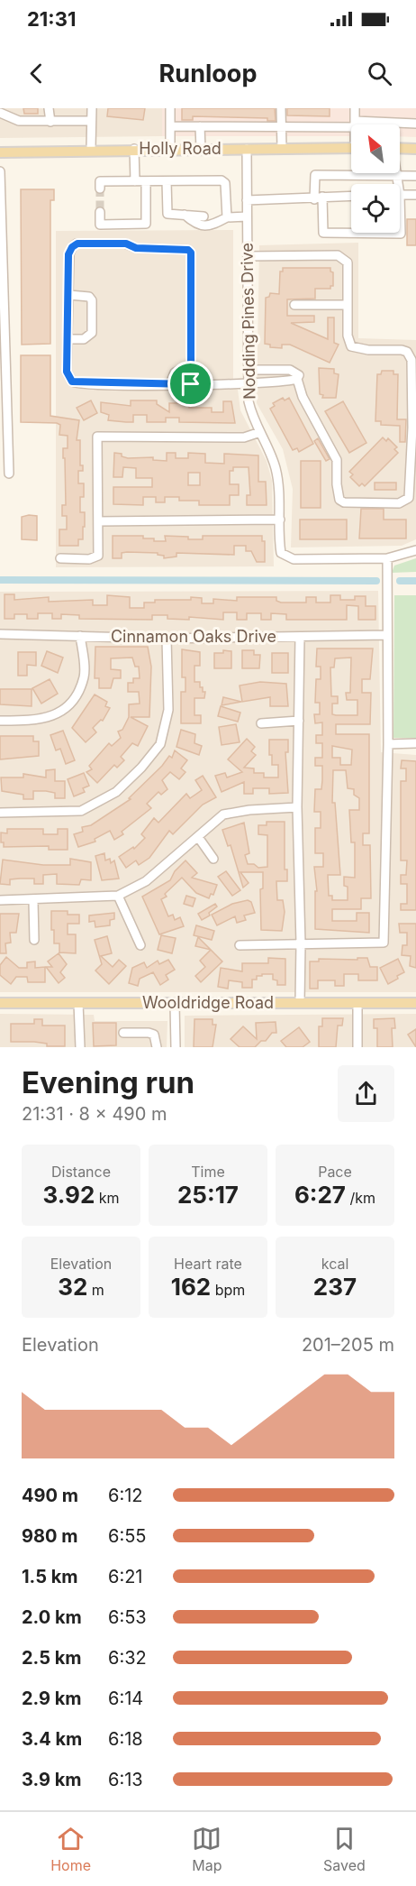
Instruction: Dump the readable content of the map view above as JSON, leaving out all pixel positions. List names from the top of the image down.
{
  "streets": {
    "main road": ["Holly Road", "Wooldridge Road"],
    "street": ["Nodding Pines Drive", "Cinnamon Oaks Drive"]
  },
  "crossings": [
    ["Holly Road", "Nodding Pines Drive"]
  ],
  "north": "top left",
  "page": {
    "status": "21:31",
    "header": "Runloop",
    "heading": ["Evening run", "21:31 · 8 × 490 m"],
    "stats": [
      ["Distance", "3.92 km"],
      ["Time", "25:17"],
      ["Pace", "6:27 /km"],
      ["Elevation", "32 m"],
      ["Heart rate", "162 bpm"],
      ["kcal", "237"]
    ],
    "chart": ["Elevation", "201–205 m"],
    "list": [
      {
        "name": "490 m",
        "note": "6:12"
      },
      {
        "name": "980 m",
        "note": "6:55"
      },
      {
        "name": "1.5 km",
        "note": "6:21"
      },
      {
        "name": "2.0 km",
        "note": "6:53"
      },
      {
        "name": "2.5 km",
        "note": "6:32"
      },
      {
        "name": "2.9 km",
        "note": "6:14"
      },
      {
        "name": "3.4 km",
        "note": "6:18"
      },
      {
        "name": "3.9 km",
        "note": "6:13"
      }
    ],
    "tabs": ["Home", "Map", "Saved"]
  }
}
